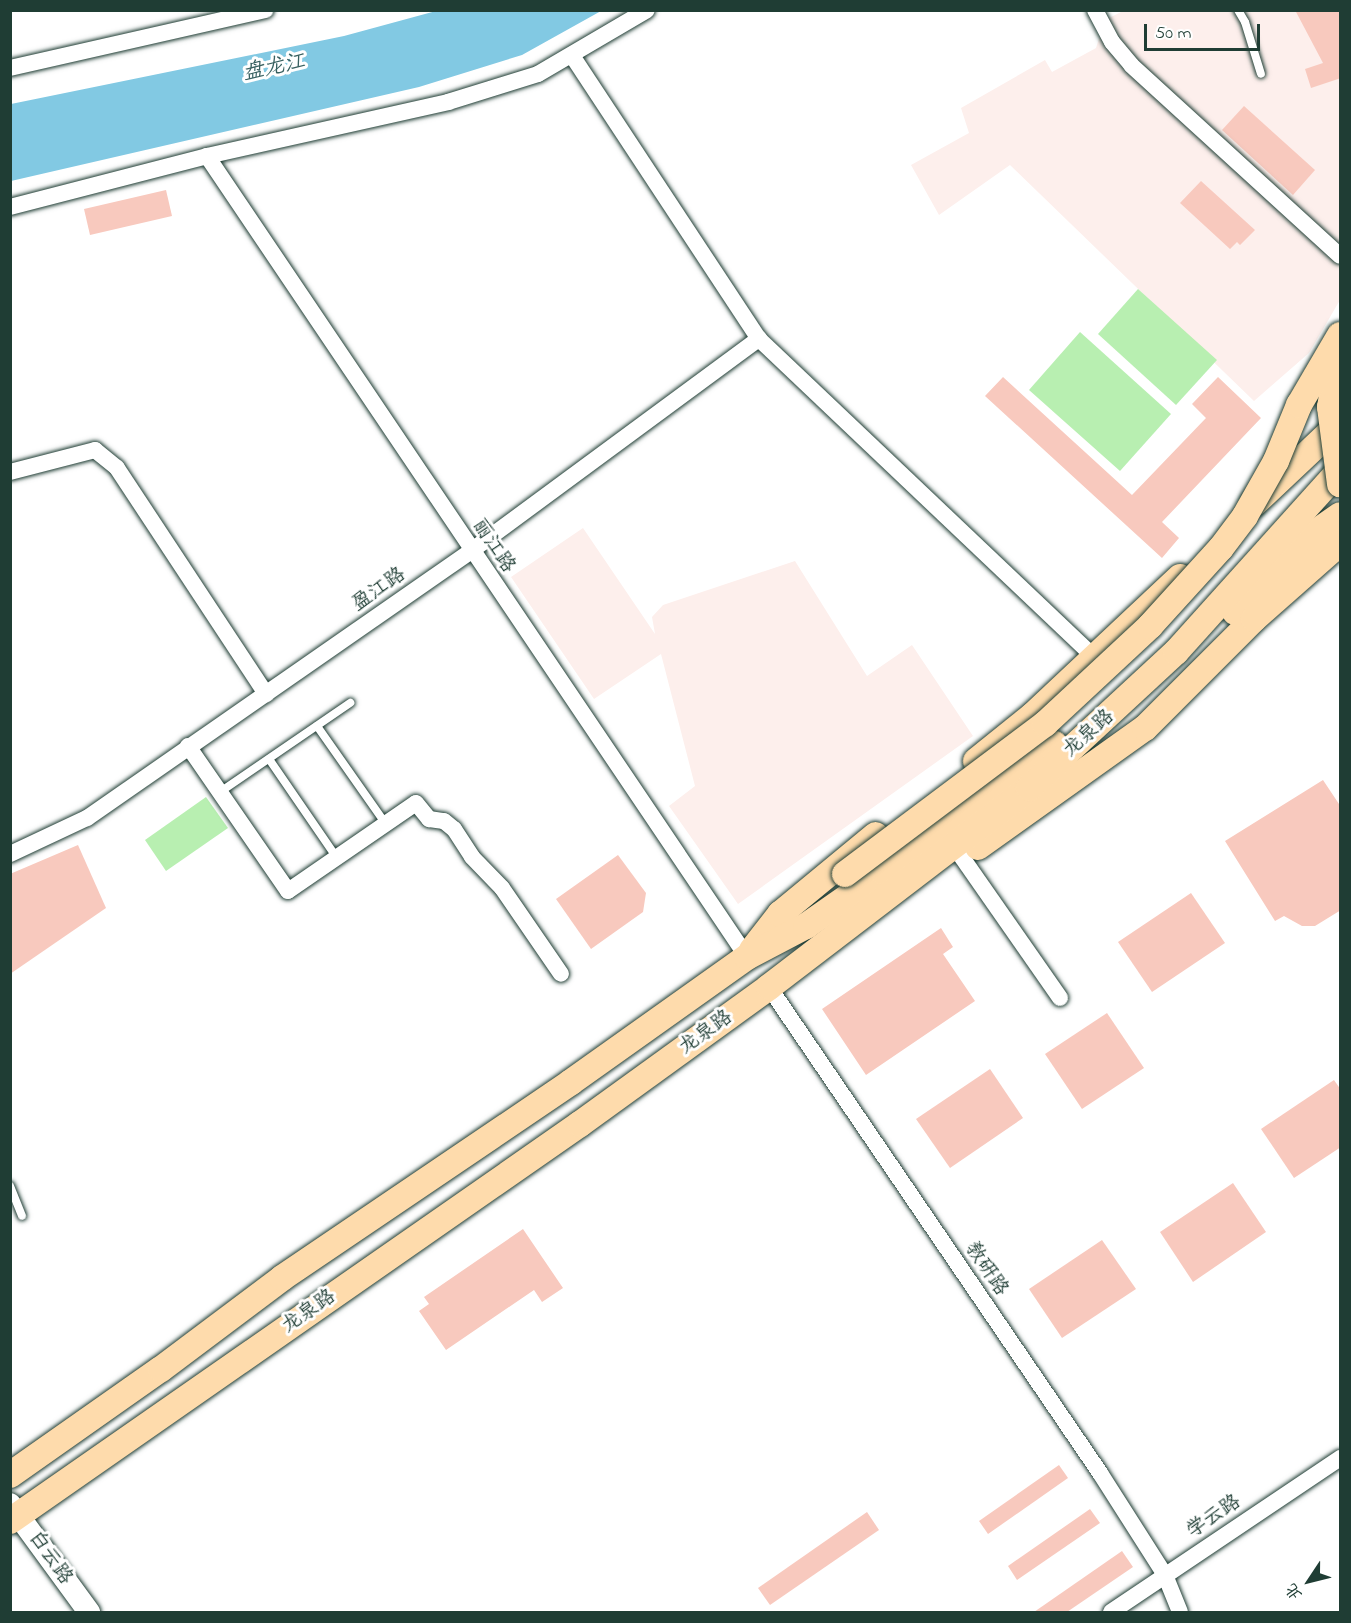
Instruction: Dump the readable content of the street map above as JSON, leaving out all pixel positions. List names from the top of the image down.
{
  "streets": {
    "main road": ["龙泉路", "白云路"],
    "street": [
      "丽江路",
      "盈江路",
      "教研路",
      "学云路"
    ]
  },
  "crossings": [
    ["丽江路", "盈江路"],
    ["丽江路", "龙泉路"],
    ["龙泉路", "教研路"],
    ["龙泉路", "白云路"],
    ["教研路", "学云路"]
  ],
  "water": ["盘龙江"],
  "scale_bar": "50 m",
  "north": "bottom left"
}
